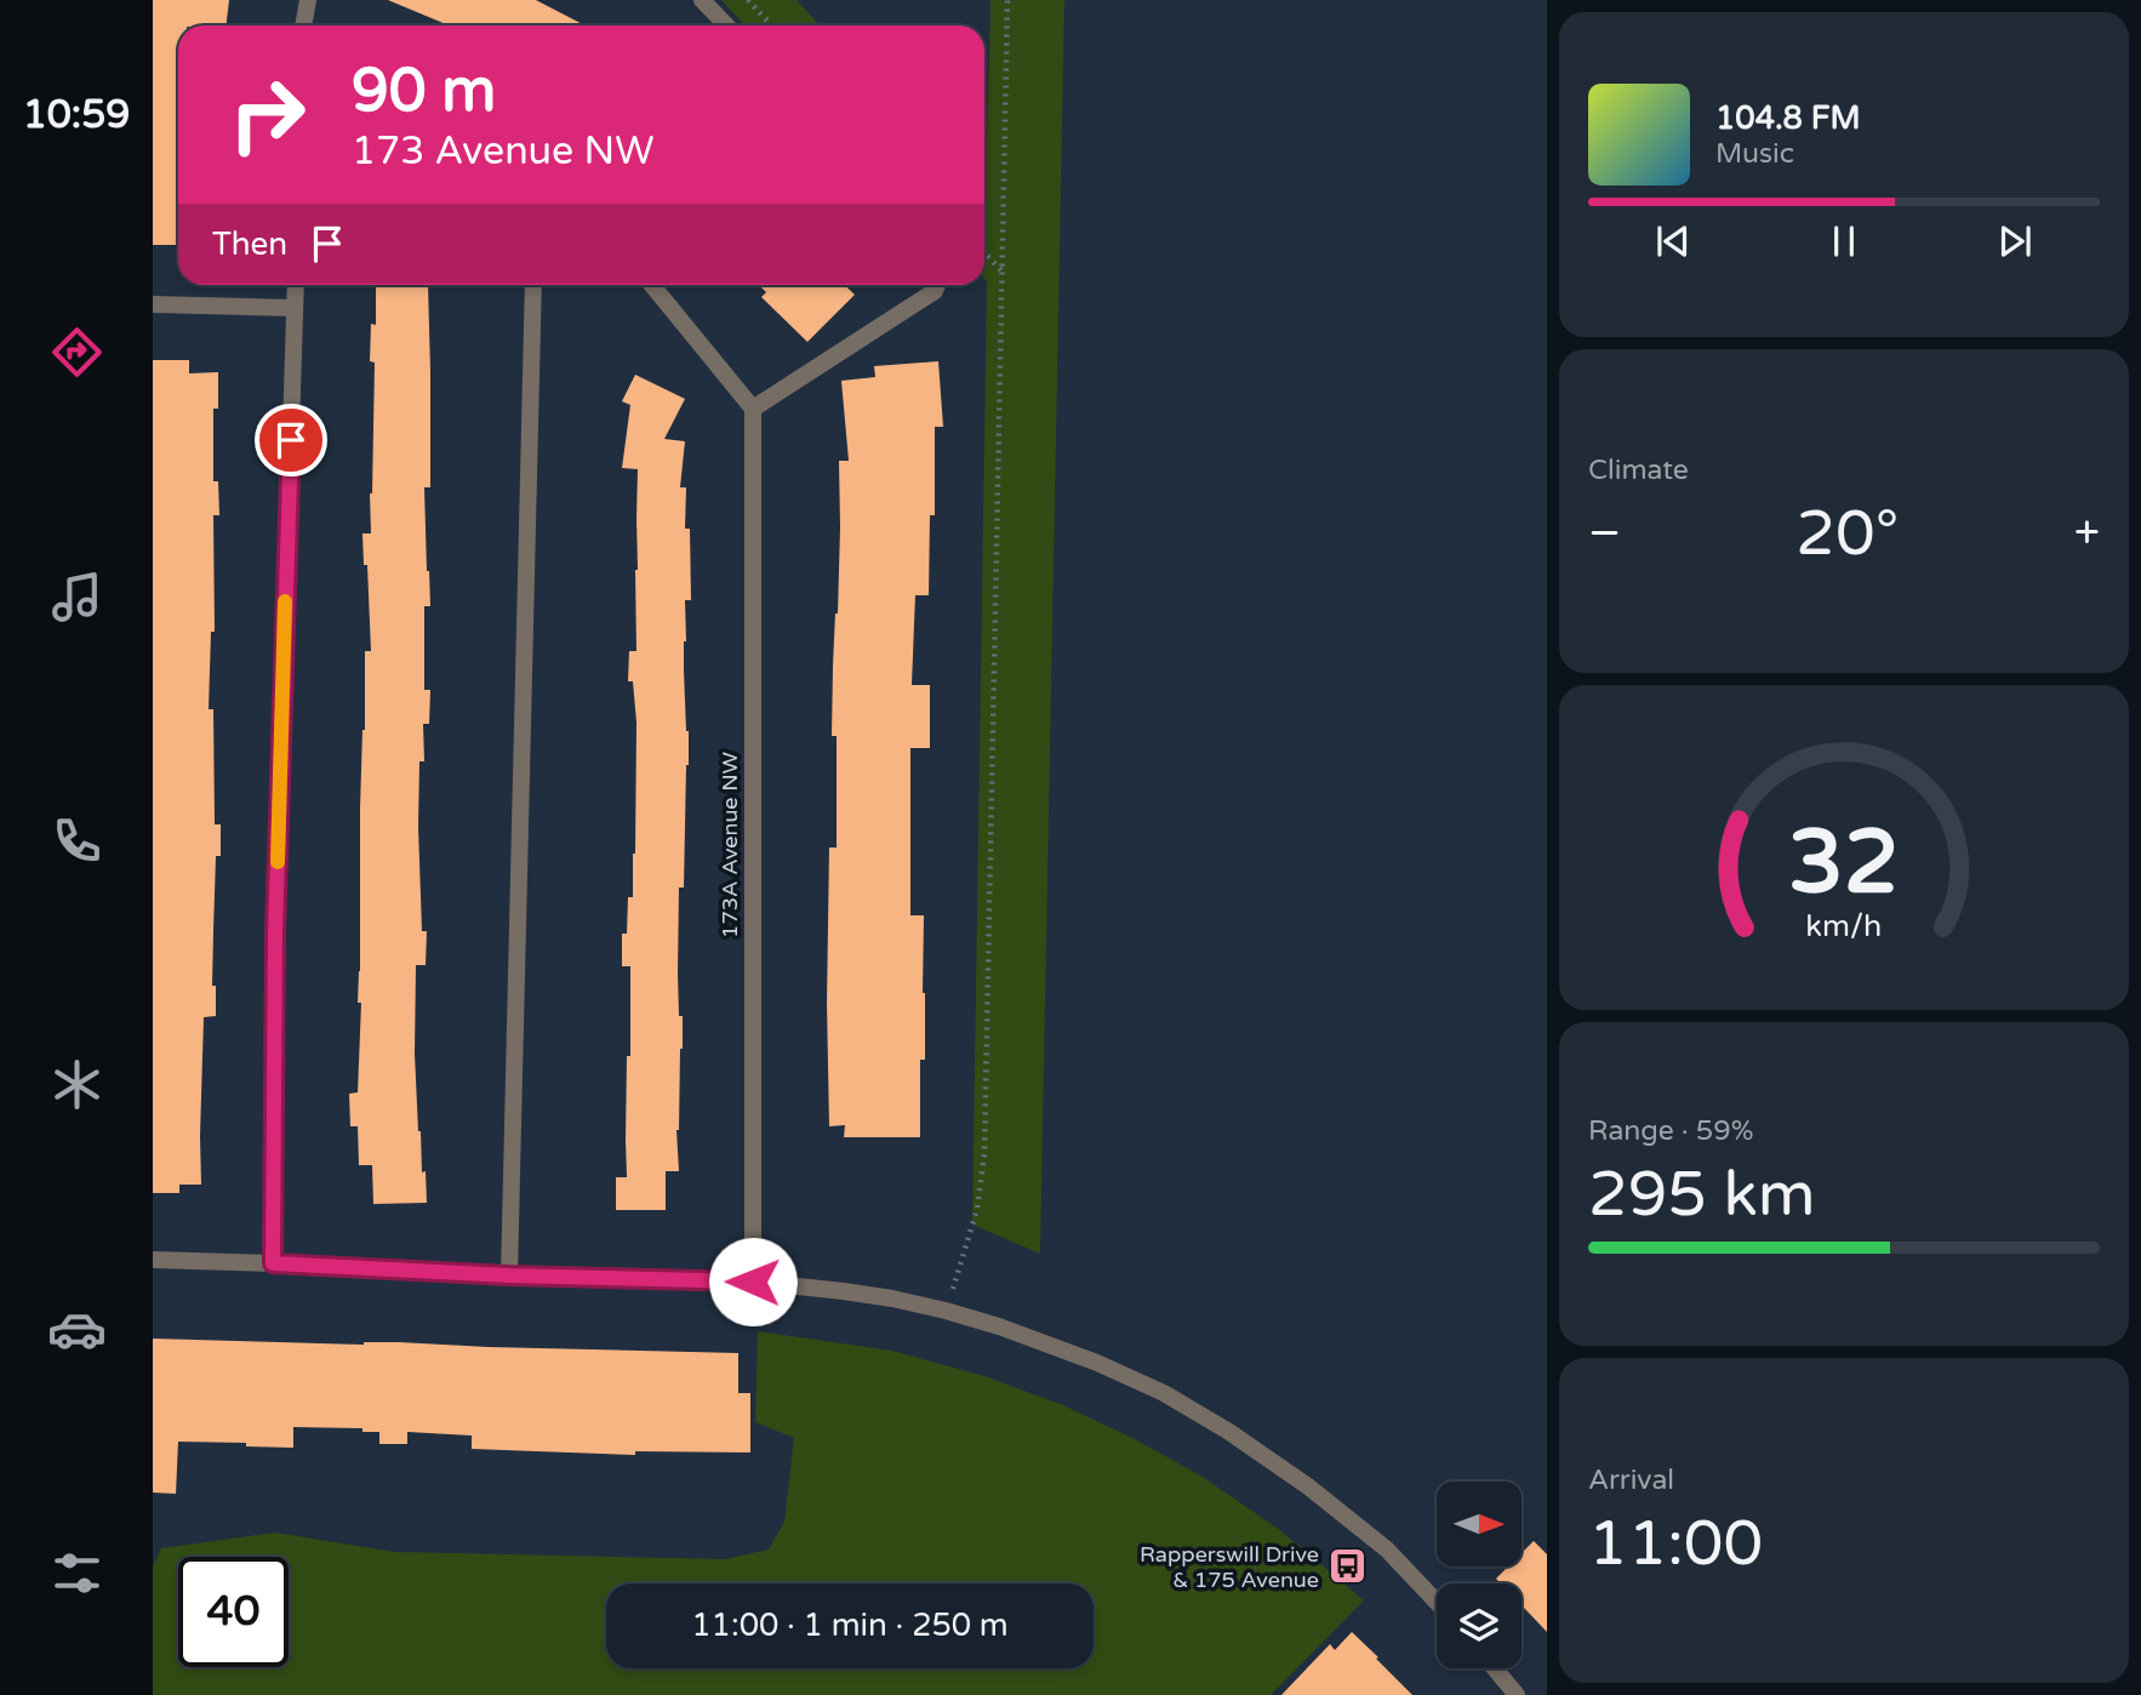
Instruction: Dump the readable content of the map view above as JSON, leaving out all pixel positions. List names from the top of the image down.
{
  "streets": {
    "street": ["173A Avenue NW"]
  },
  "places": {
    "bus stop": ["Rapperswill Drive & 175 Avenue"]
  },
  "north": "right",
  "page": {
    "tabs": "10:59",
    "turn": ["90 m", "173 Avenue NW"],
    "song": ["104.8 FM", "Music"],
    "then": "Then",
    "tile": [
      "Climate",
      ["Range · 59%", "295 km"],
      ["Arrival", "11:00"]
    ],
    "heat": ["−", "20°", "+"],
    "limit": "40",
    "trip": "11:00 · 1 min · 250 m",
    "gauge": ["32", "km/h"]
  }
}
